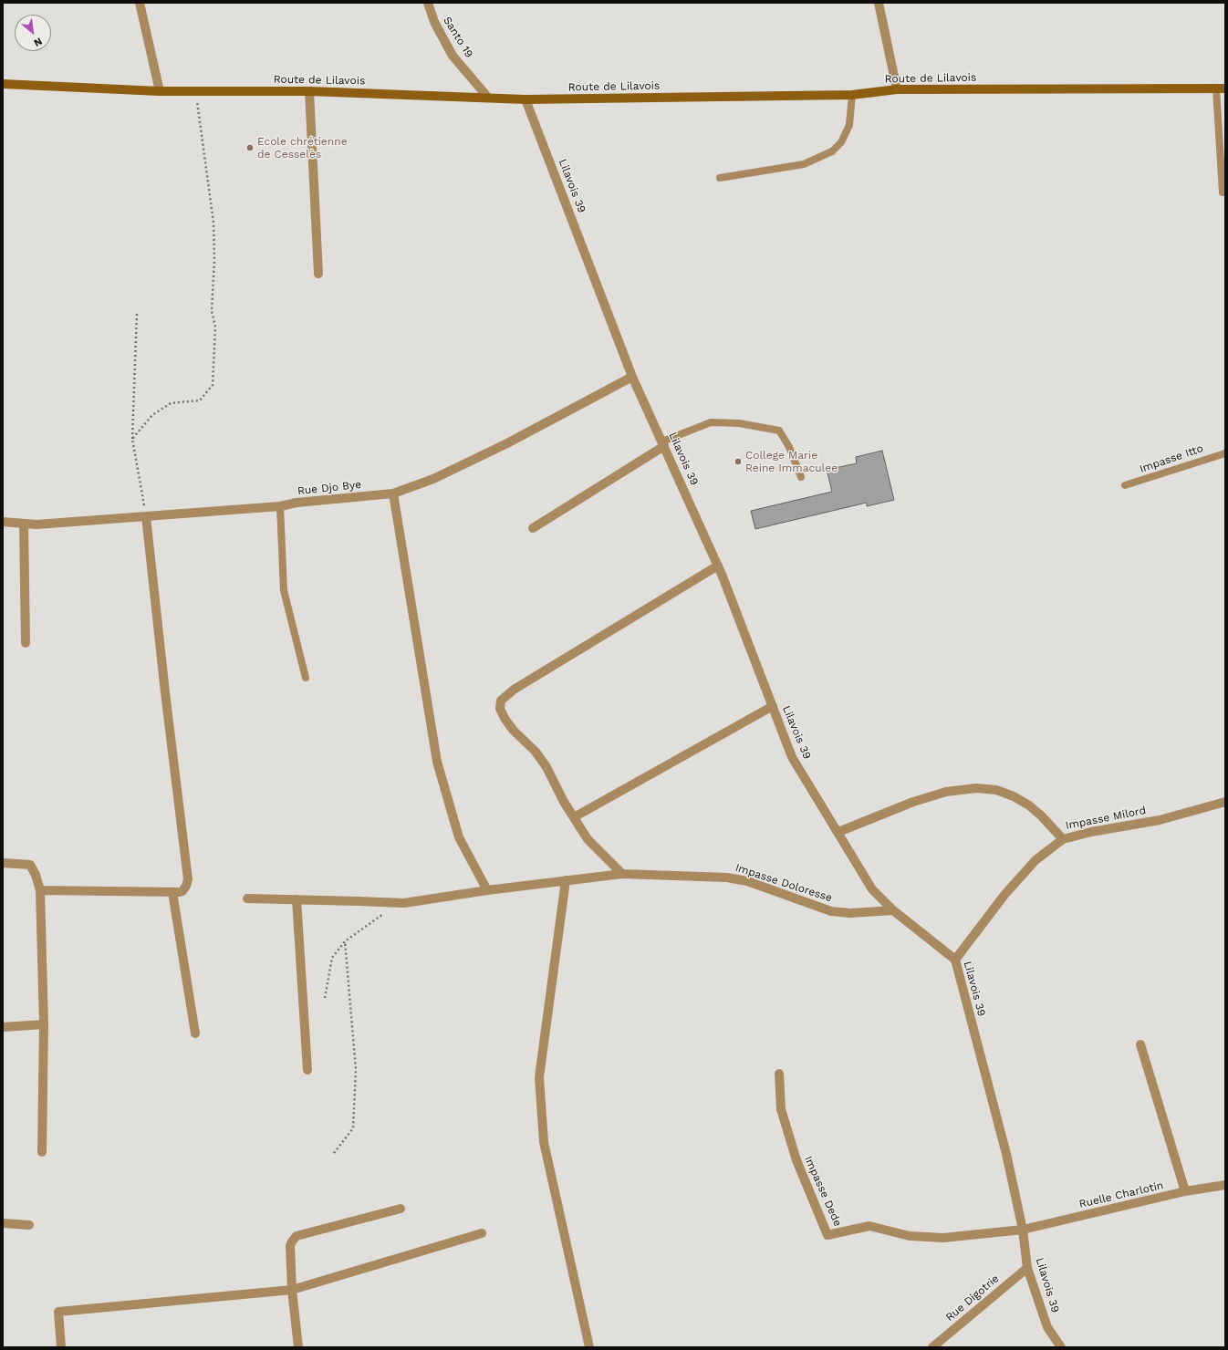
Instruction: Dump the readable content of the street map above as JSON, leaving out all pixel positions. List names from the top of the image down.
{
  "streets": {
    "main road": ["Route de Lilavois"],
    "street": [
      "Santo 19",
      "Lilavois 39",
      "Rue Djo Bye",
      "Impasse Milord",
      "Impasse Doloresse",
      "Impasse Dede",
      "Ruelle Charlotin",
      "Rue Digotrie"
    ],
    "lane": ["Impasse Itto"]
  },
  "crossings": [
    ["Santo 19", "Route de Lilavois"],
    ["Route de Lilavois", "Lilavois 39"],
    ["Lilavois 39", "Rue Djo Bye"],
    ["Lilavois 39", "Impasse Milord"],
    ["Lilavois 39", "Impasse Doloresse"],
    ["Lilavois 39", "Impasse Dede"],
    ["Lilavois 39", "Ruelle Charlotin"],
    ["Lilavois 39", "Rue Digotrie"],
    ["Impasse Dede", "Ruelle Charlotin"]
  ],
  "places": ["Ecole chrétienne de Cesselès", "College Marie Reine Immaculee"],
  "north": "bottom right"
}
